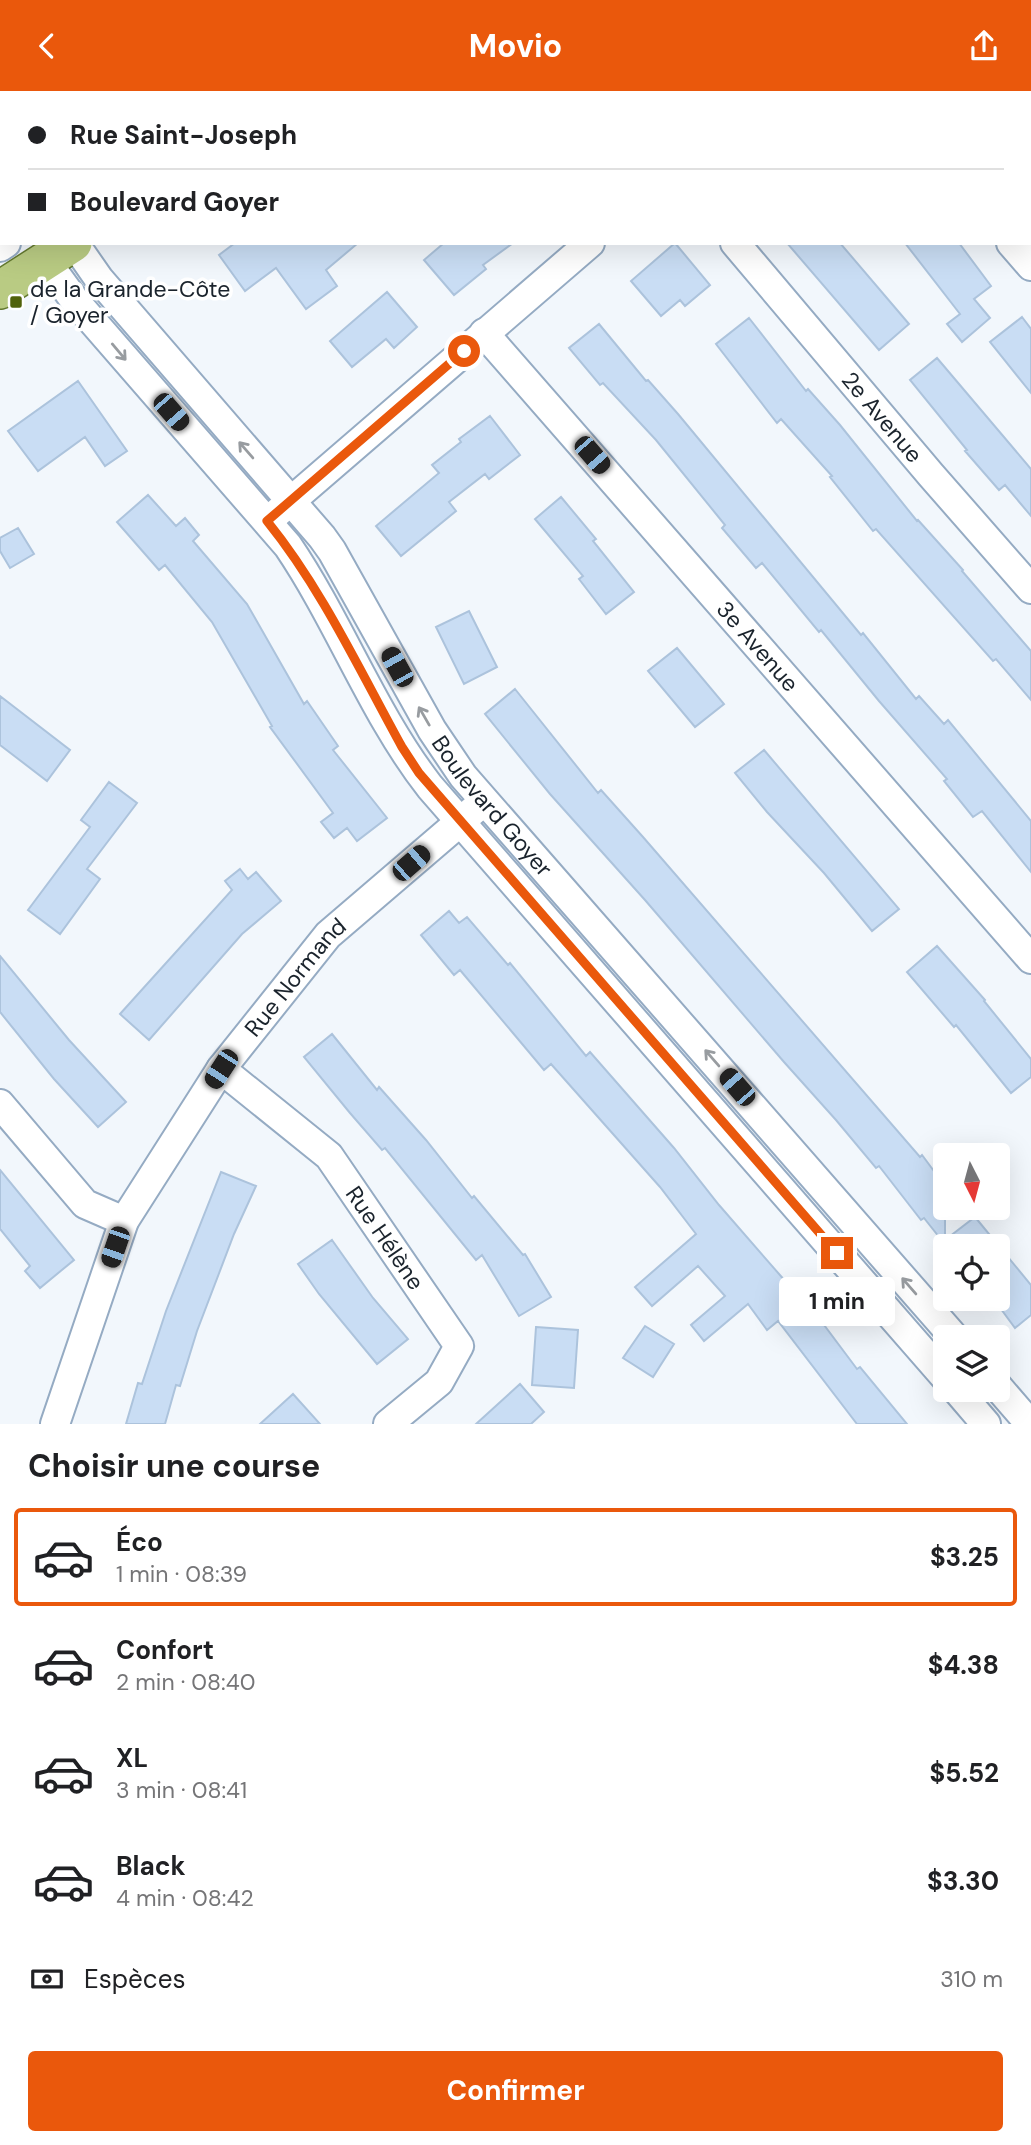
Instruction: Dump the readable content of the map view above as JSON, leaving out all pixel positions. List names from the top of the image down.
{
  "streets": {
    "street": [
      "2e Avenue",
      "3e Avenue",
      "Boulevard Goyer",
      "Rue Normand",
      "Rue Hélène"
    ]
  },
  "crossings": [
    ["Boulevard Goyer", "Rue Normand"],
    ["Rue Normand", "Rue Hélène"]
  ],
  "places": {
    "transit": ["de la Grande-Côte / Goyer"]
  },
  "north": "bottom",
  "page": {
    "header": "Movio",
    "banner": ["Rue Saint-Joseph", "Boulevard Goyer"],
    "bubble": "1 min",
    "heading": "Choisir une course",
    "list": [
      {
        "name": "Éco",
        "note": "1 min · 08:39",
        "value": "$3.25"
      },
      {
        "name": "Confort",
        "note": "2 min · 08:40",
        "value": "$4.38"
      },
      {
        "name": "XL",
        "note": "3 min · 08:41",
        "value": "$5.52"
      },
      {
        "name": "Black",
        "note": "4 min · 08:42",
        "value": "$3.30"
      }
    ],
    "pay": ["Espèces", "310 m"],
    "buttons": "Confirmer"
  }
}
